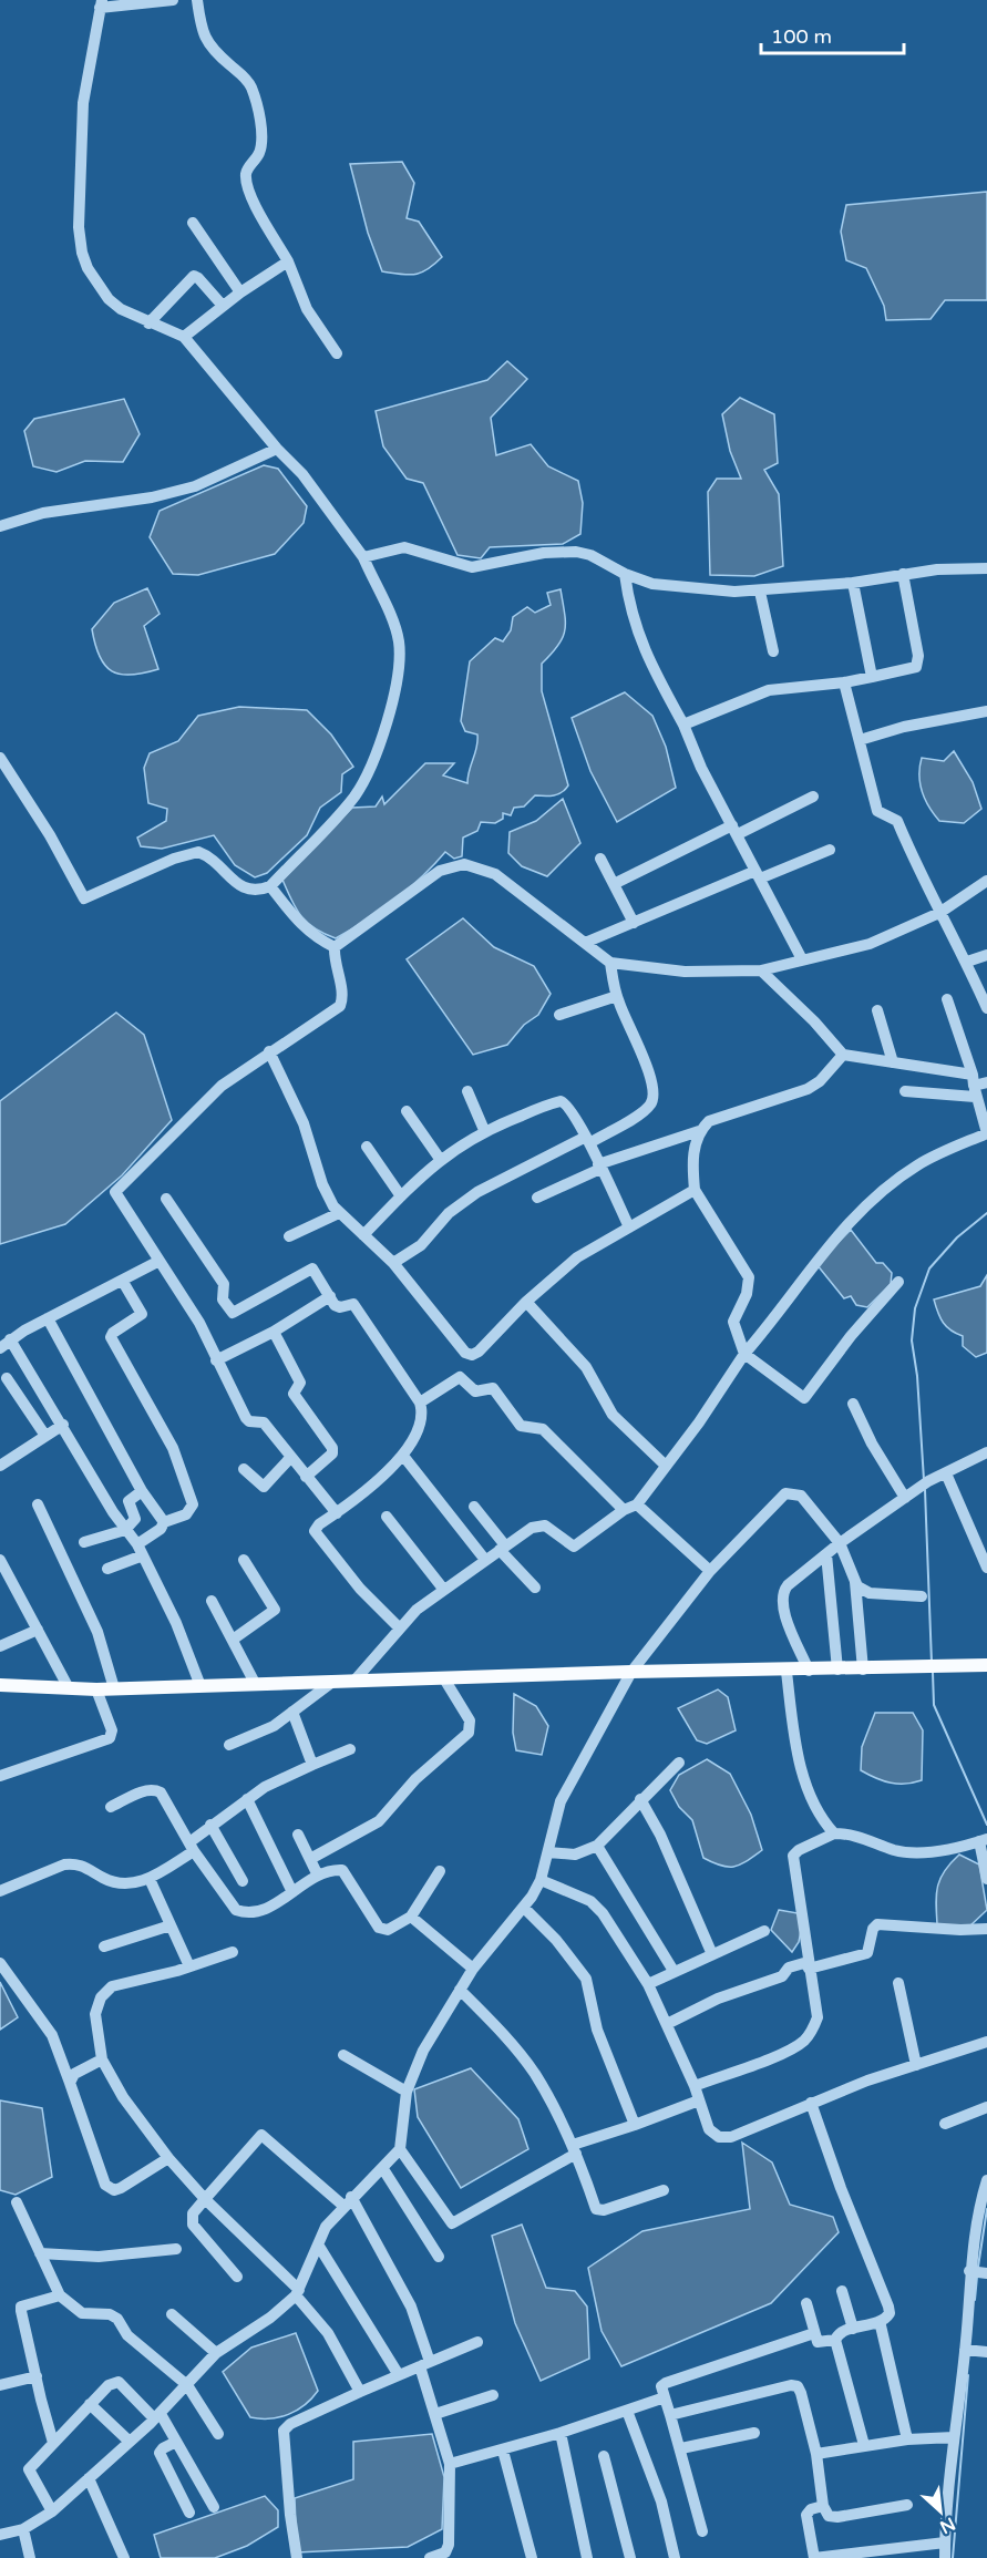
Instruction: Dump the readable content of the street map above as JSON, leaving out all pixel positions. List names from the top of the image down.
{
  "scale_bar": "100 m",
  "north": "bottom right"
}
